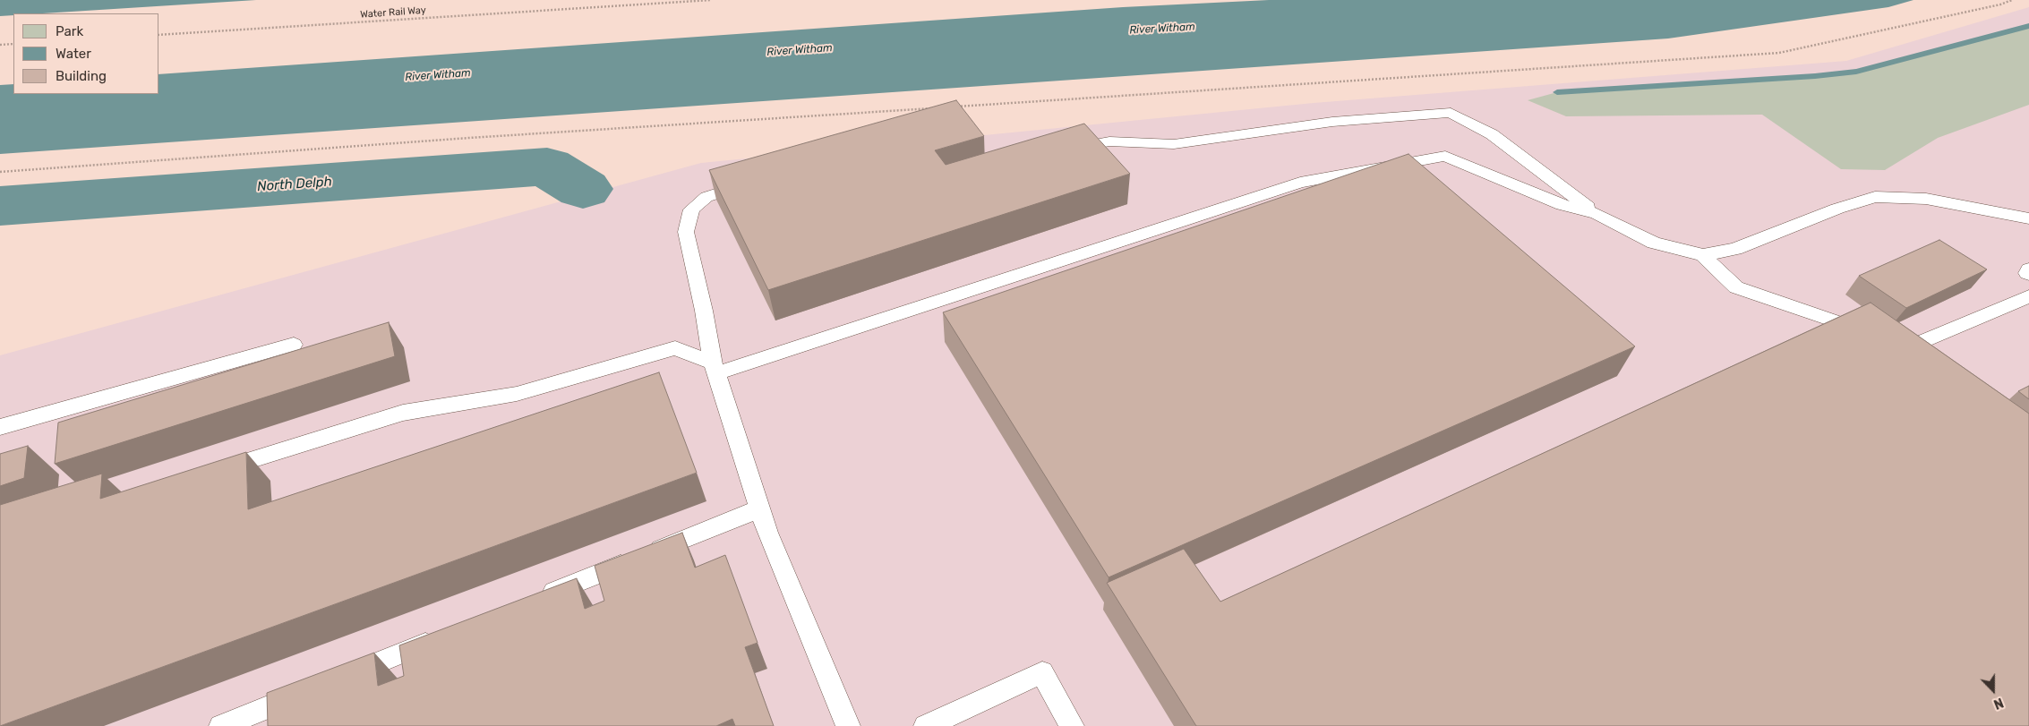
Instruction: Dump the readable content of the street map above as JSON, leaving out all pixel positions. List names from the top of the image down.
{
  "streets": {
    "path": ["Water Rail Way"]
  },
  "water": ["River Witham", "North Delph"],
  "legend": ["Park", "Water", "Building"],
  "north": "bottom"
}
